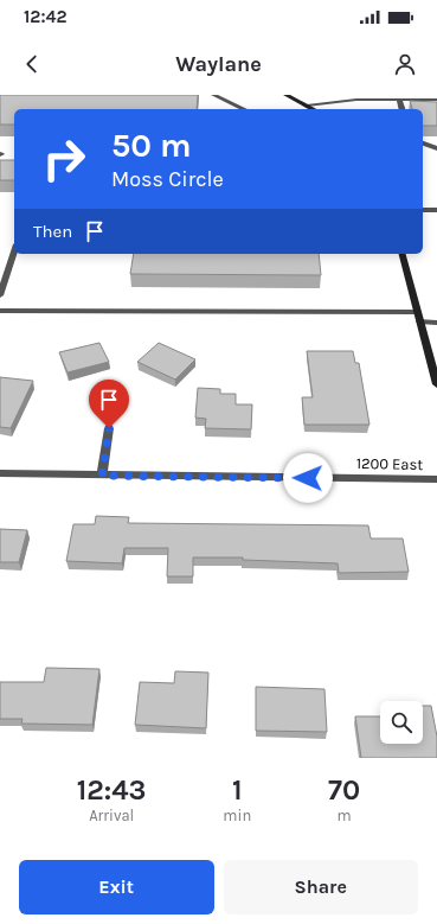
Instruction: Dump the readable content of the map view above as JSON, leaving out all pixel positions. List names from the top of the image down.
{
  "streets": {
    "street": ["1200 East"]
  },
  "page": {
    "status": "12:42",
    "header": "Waylane",
    "turn": ["50 m", "Moss Circle"],
    "then": "Then",
    "eta": [
      "12:43",
      "Arrival",
      "1",
      "min",
      "70",
      "m"
    ],
    "buttons": ["Exit", "Share"]
  }
}
